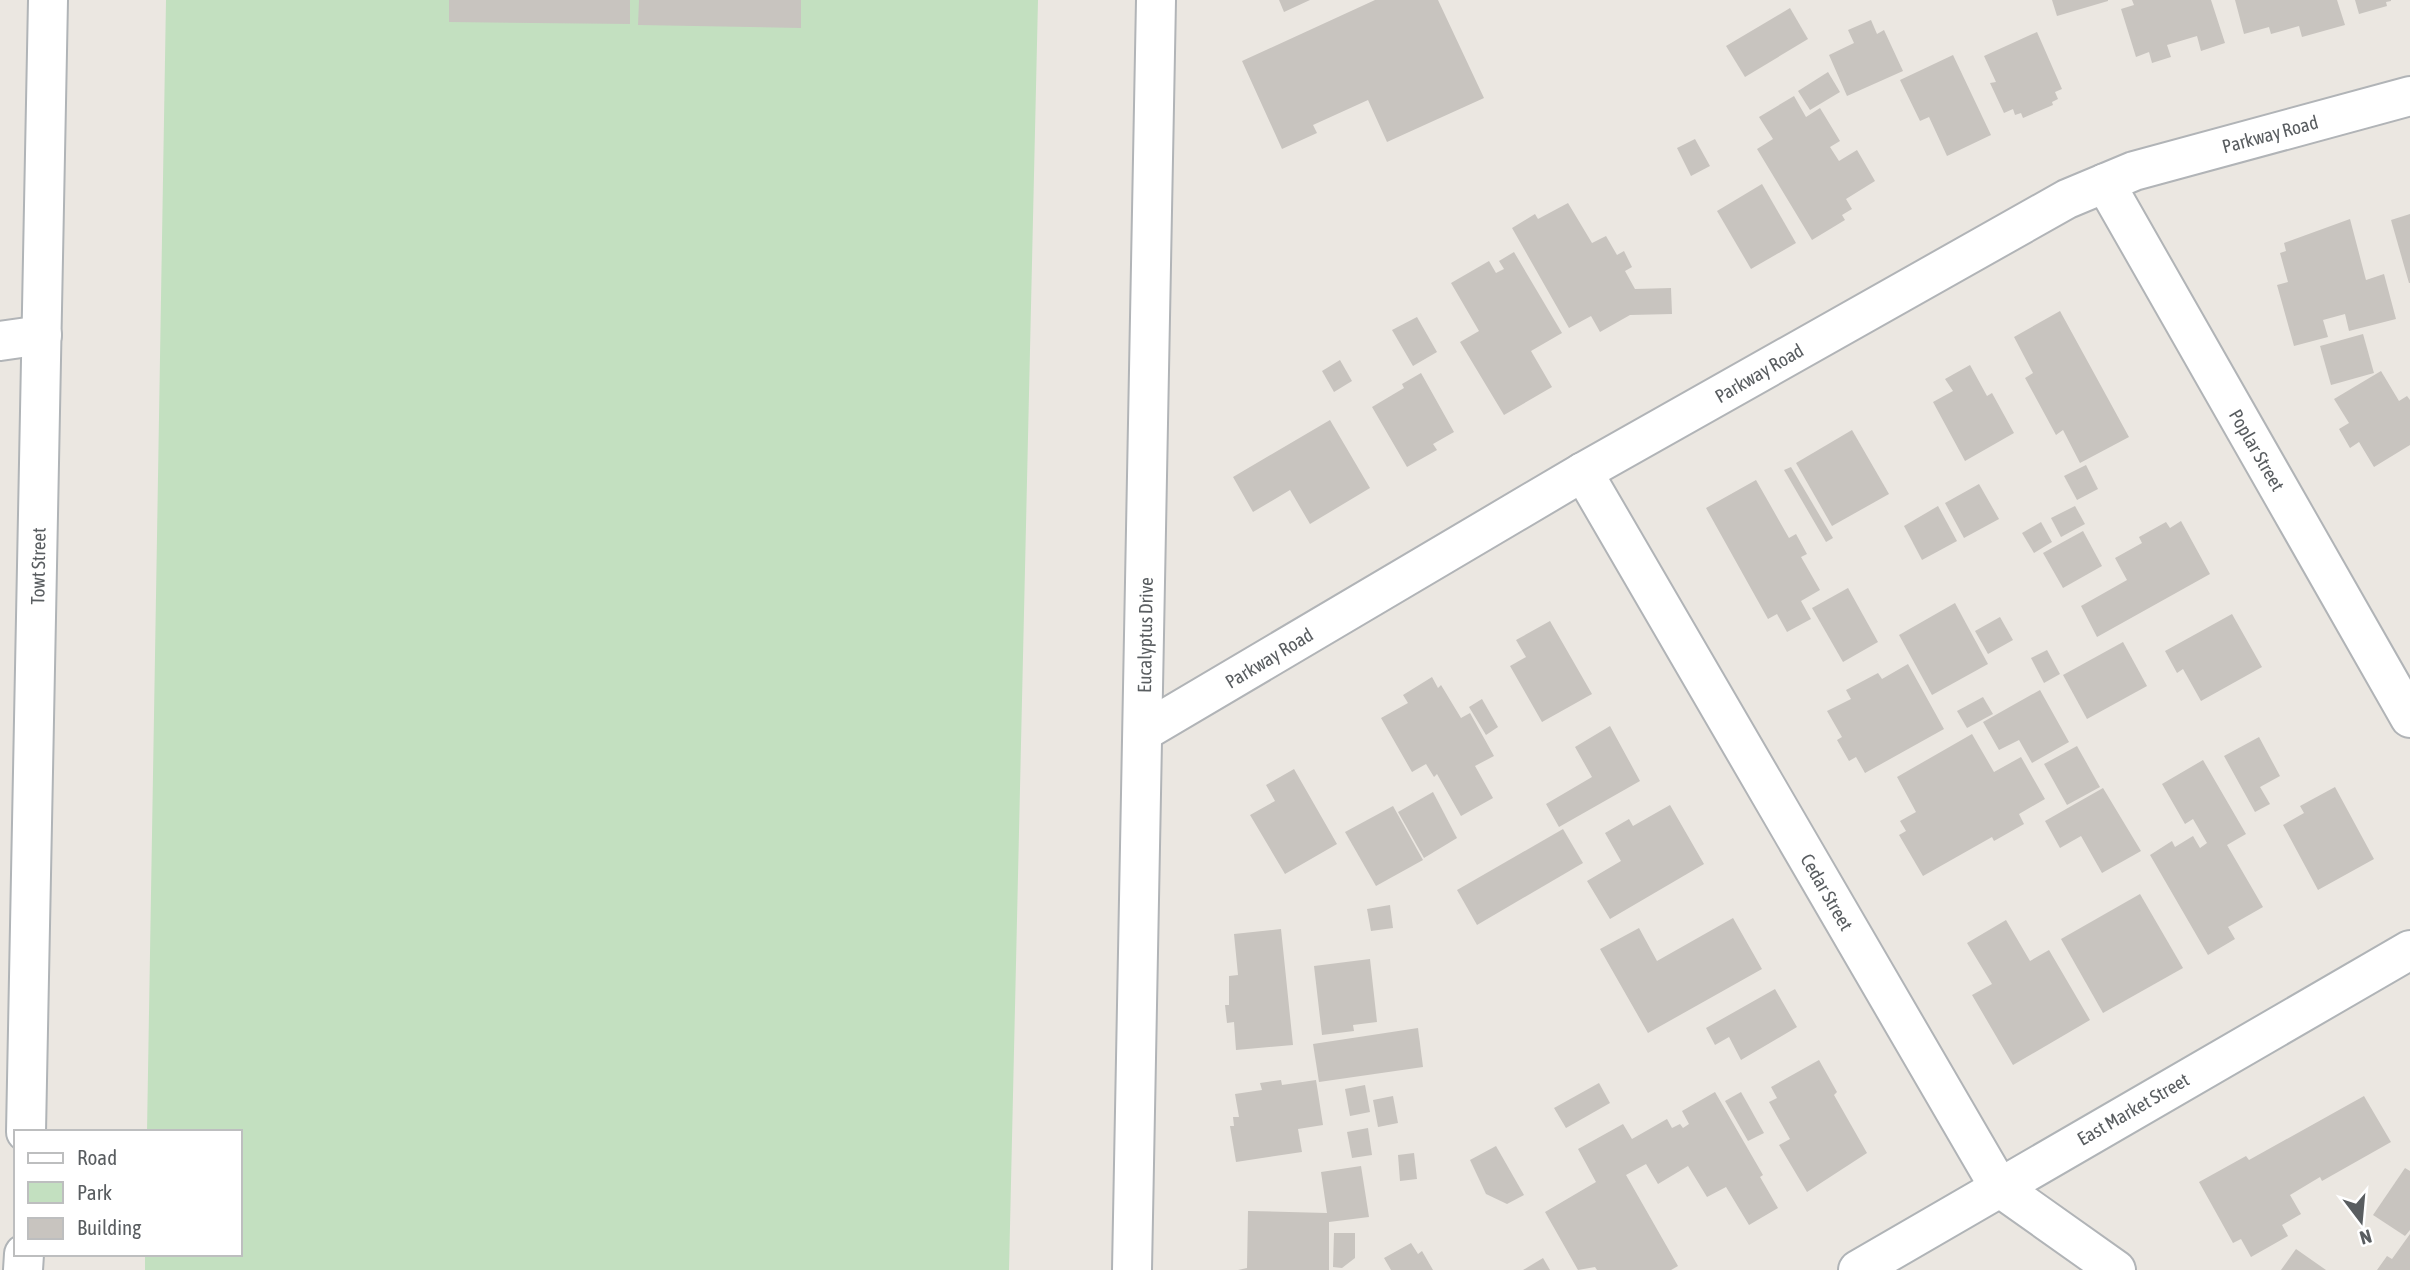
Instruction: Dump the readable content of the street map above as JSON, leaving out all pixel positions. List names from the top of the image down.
{
  "streets": {
    "street": [
      "Parkway Road",
      "Poplar Street",
      "Towt Street",
      "Eucalyptus Drive",
      "Cedar Street",
      "East Market Street"
    ]
  },
  "crossings": [
    ["Parkway Road", "Poplar Street"],
    ["Parkway Road", "Eucalyptus Drive"],
    ["Parkway Road", "Cedar Street"],
    ["Cedar Street", "East Market Street"]
  ],
  "legend": ["Road", "Park", "Building"],
  "north": "bottom"
}
